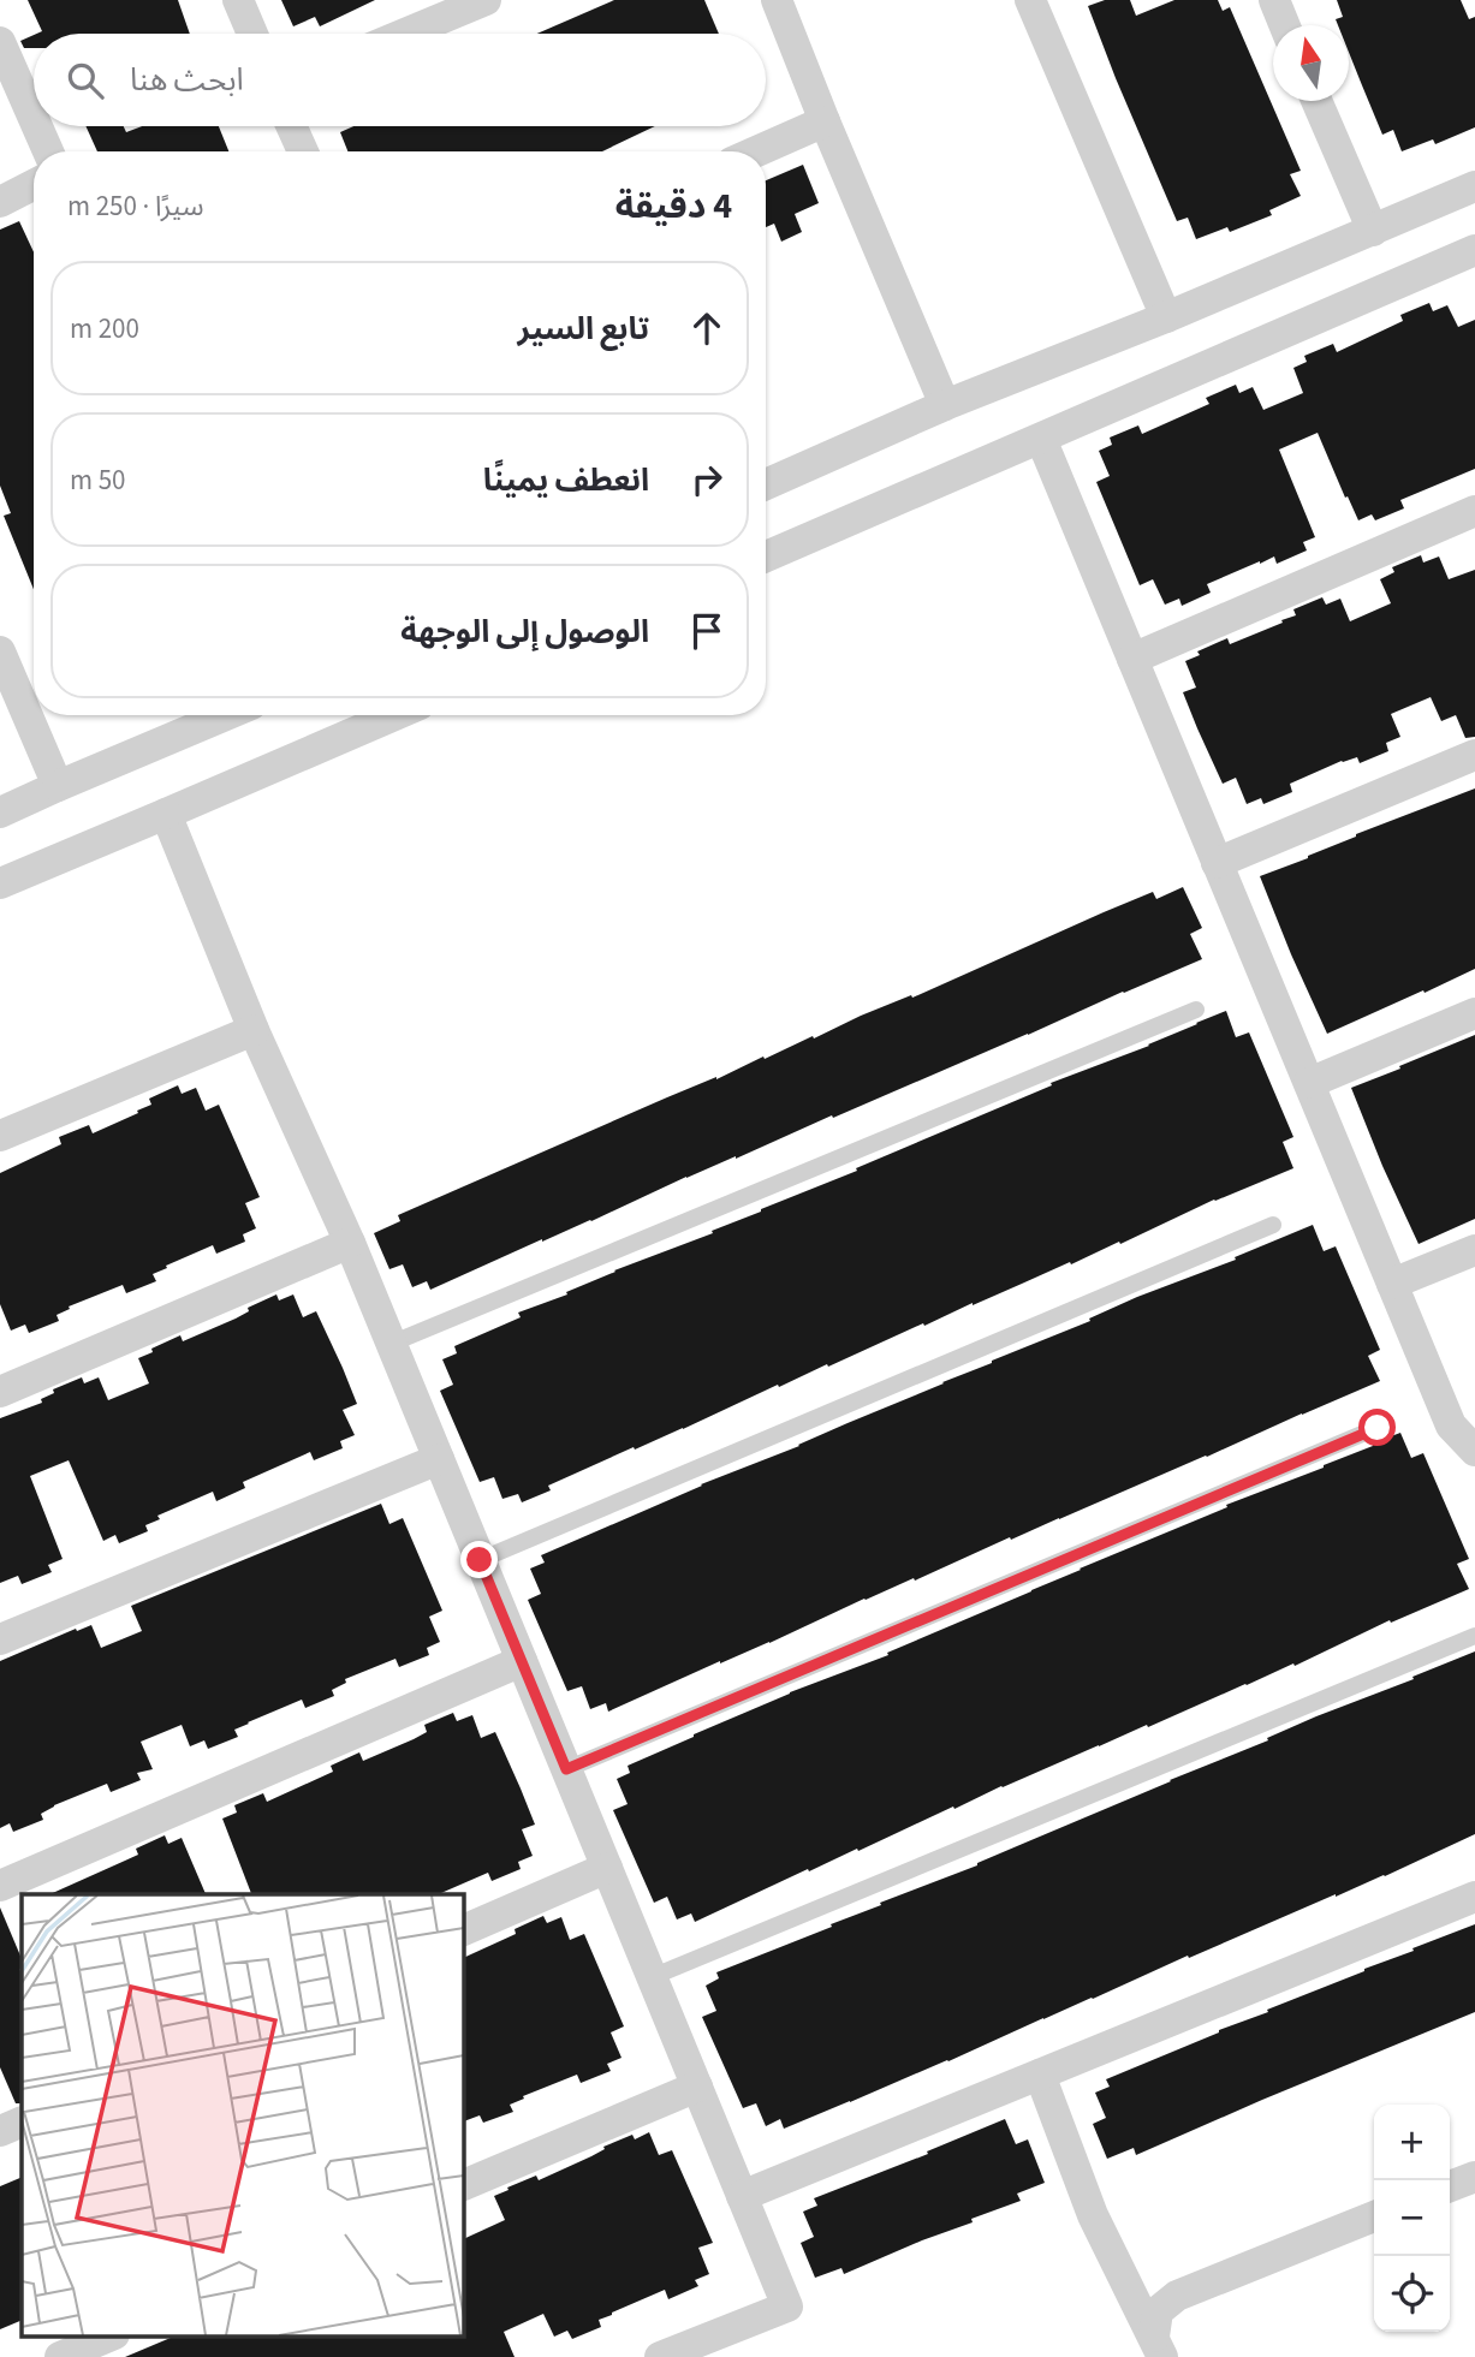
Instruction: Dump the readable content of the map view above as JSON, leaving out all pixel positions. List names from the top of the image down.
{
  "north": "top",
  "page": {
    "search": "ابحث هنا",
    "heading": ["4 دقيقة", "سيرًا · 250 m"],
    "list": [
      ["تابع السير", "200 m"],
      ["انعطف يمينًا", "50 m"],
      "الوصول إلى الوجهة"
    ],
    "map_buttons": ["+", "−"]
  }
}
